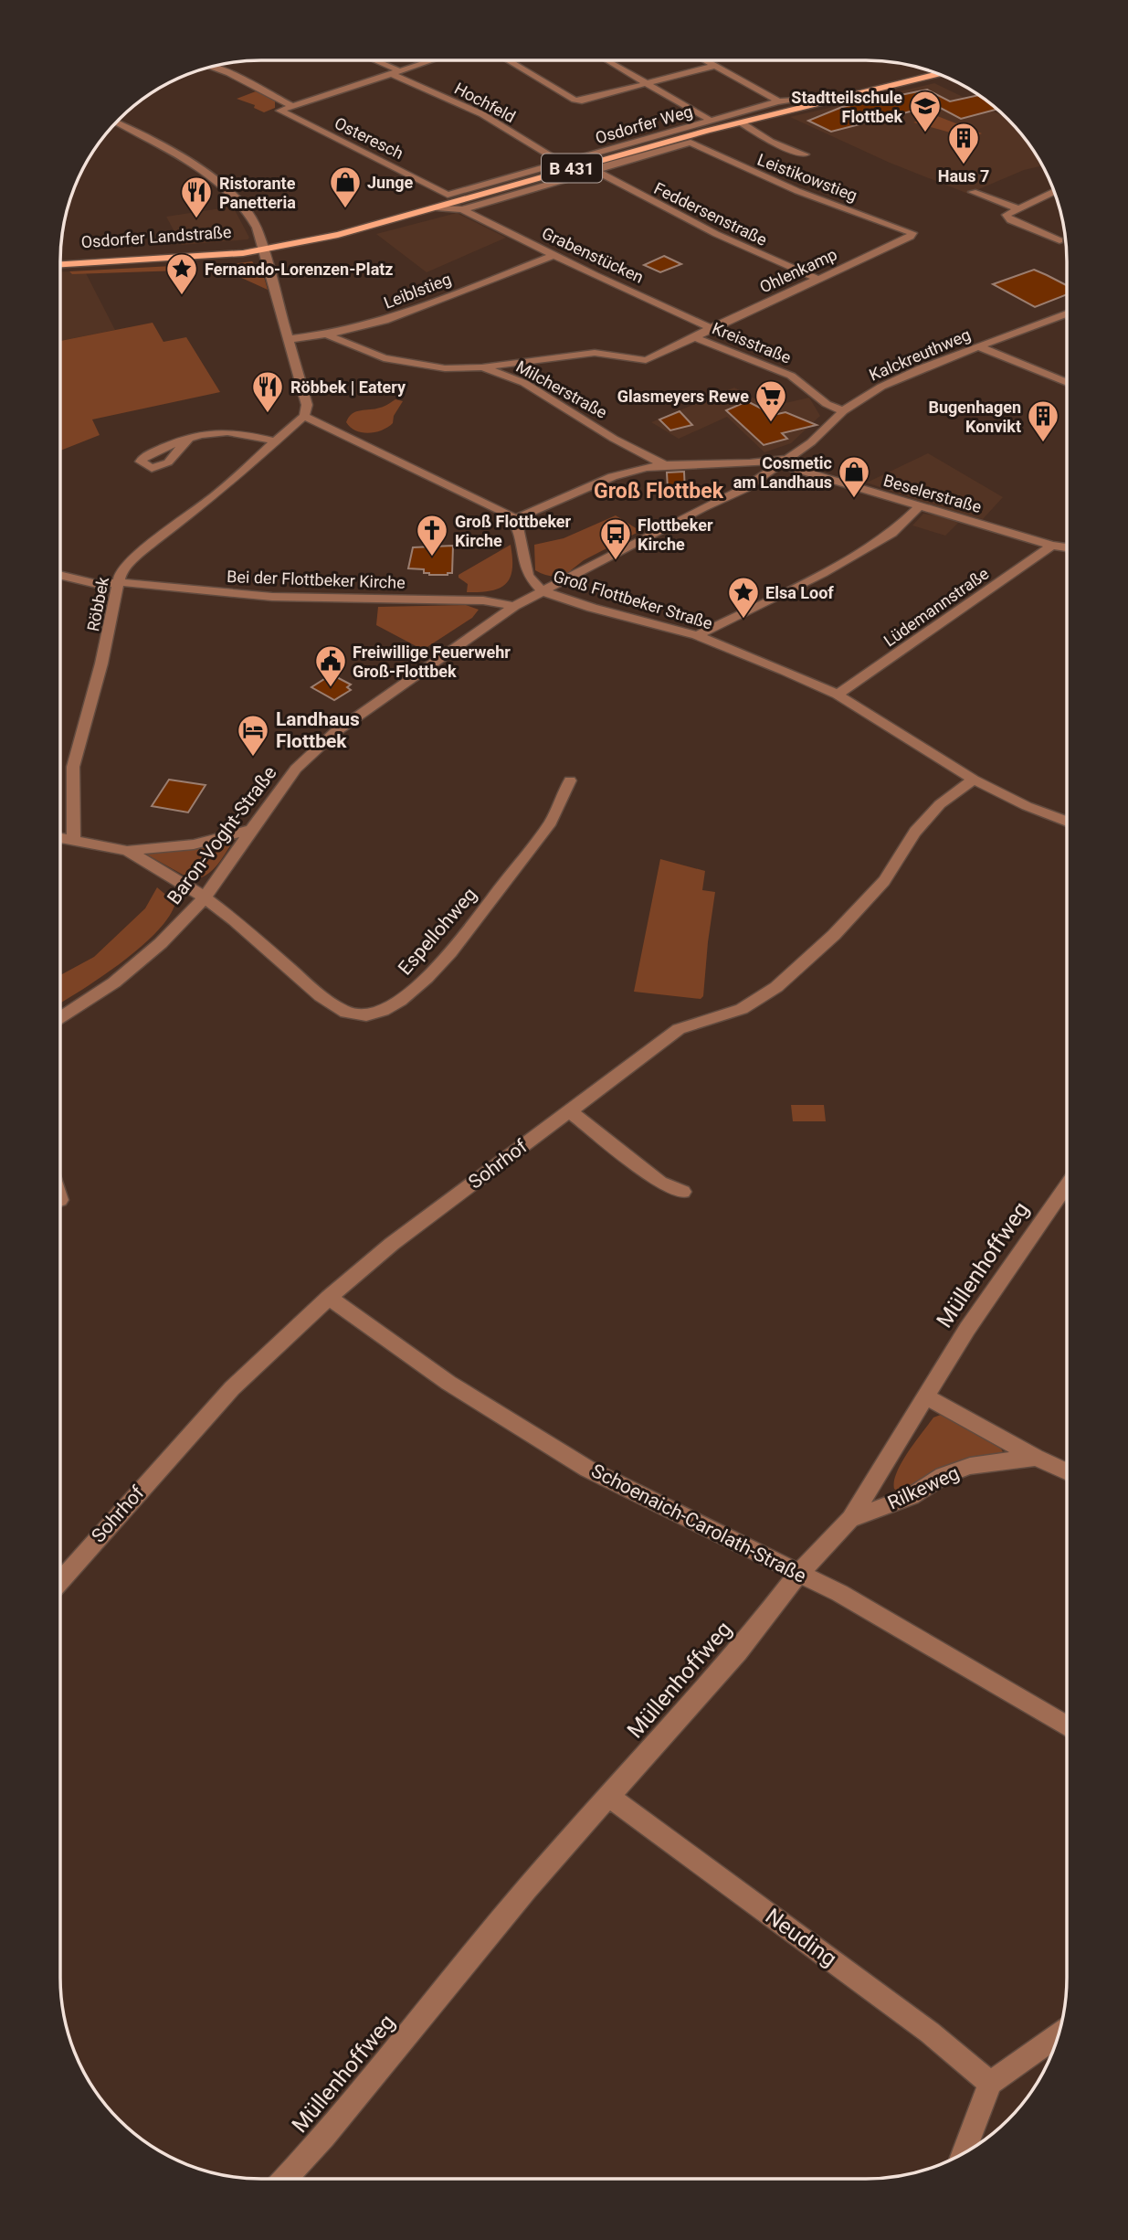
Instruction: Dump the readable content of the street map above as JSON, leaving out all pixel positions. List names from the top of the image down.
{
  "streets": {
    "main road": ["Osdorfer Weg", "B 431", "Osdorfer Landstraße"],
    "street": [
      "Hochfeld",
      "Osteresch",
      "Leistikowstieg",
      "Feddersenstraße",
      "Grabenstücken",
      "Ohlenkamp",
      "Leiblstieg",
      "Kreisstraße",
      "Kalckreuthweg",
      "Milcherstraße",
      "Beselerstraße",
      "Bei der Flottbeker Kirche",
      "Groß Flottbeker Straße",
      "Röbbek",
      "Lüdemannstraße",
      "Baron-Voght-Straße",
      "Espellohweg",
      "Sohrhof",
      "Müllenhoffweg",
      "Rilkeweg",
      "Schoenaich-Carolath-Straße",
      "Neuding"
    ]
  },
  "crossings": [
    ["Hochfeld", "Osdorfer Weg"],
    ["Osdorfer Weg", "Osteresch"],
    ["Osdorfer Weg", "Leistikowstieg"],
    ["Osdorfer Weg", "Feddersenstraße"],
    ["Osdorfer Weg", "Osdorfer Landstraße"],
    ["Osdorfer Weg", "Grabenstücken"],
    ["Leistikowstieg", "Ohlenkamp"],
    ["Feddersenstraße", "Ohlenkamp"],
    ["Grabenstücken", "Ohlenkamp"],
    ["Grabenstücken", "Leiblstieg"],
    ["Ohlenkamp", "Kreisstraße"],
    ["Leiblstieg", "Milcherstraße"],
    ["Kreisstraße", "Kalckreuthweg"],
    ["Kreisstraße", "Milcherstraße"],
    ["Kalckreuthweg", "Baron-Voght-Straße"],
    ["Beselerstraße", "Lüdemannstraße"],
    ["Beselerstraße", "Baron-Voght-Straße"],
    ["Bei der Flottbeker Kirche", "Röbbek"],
    ["Bei der Flottbeker Kirche", "Baron-Voght-Straße"],
    ["Groß Flottbeker Straße", "Lüdemannstraße"],
    ["Groß Flottbeker Straße", "Baron-Voght-Straße"],
    ["Groß Flottbeker Straße", "Sohrhof"],
    ["Baron-Voght-Straße", "Espellohweg"],
    ["Sohrhof", "Schoenaich-Carolath-Straße"],
    ["Müllenhoffweg", "Rilkeweg"],
    ["Müllenhoffweg", "Schoenaich-Carolath-Straße"],
    ["Müllenhoffweg", "Neuding"]
  ],
  "districts": ["Groß Flottbek"],
  "places": {
    "school or university": ["Stadtteilschule Flottbek"],
    "building": ["Haus 7", "Bugenhagen Konvikt"],
    "shop": ["Junge", "Cosmetic am Landhaus"],
    "restaurant": ["Ristorante Panetteria", "Röbbek | Eatery"],
    "place": ["Fernando-Lorenzen-Platz", "Elsa Loof"],
    "supermarket": ["Glasmeyers Rewe"],
    "church": ["Groß Flottbeker Kirche"],
    "bus stop": ["Flottbeker Kirche"],
    "public building": ["Freiwillige Feuerwehr Groß-Flottbek"],
    "hotel": ["Landhaus Flottbek"]
  }
}
